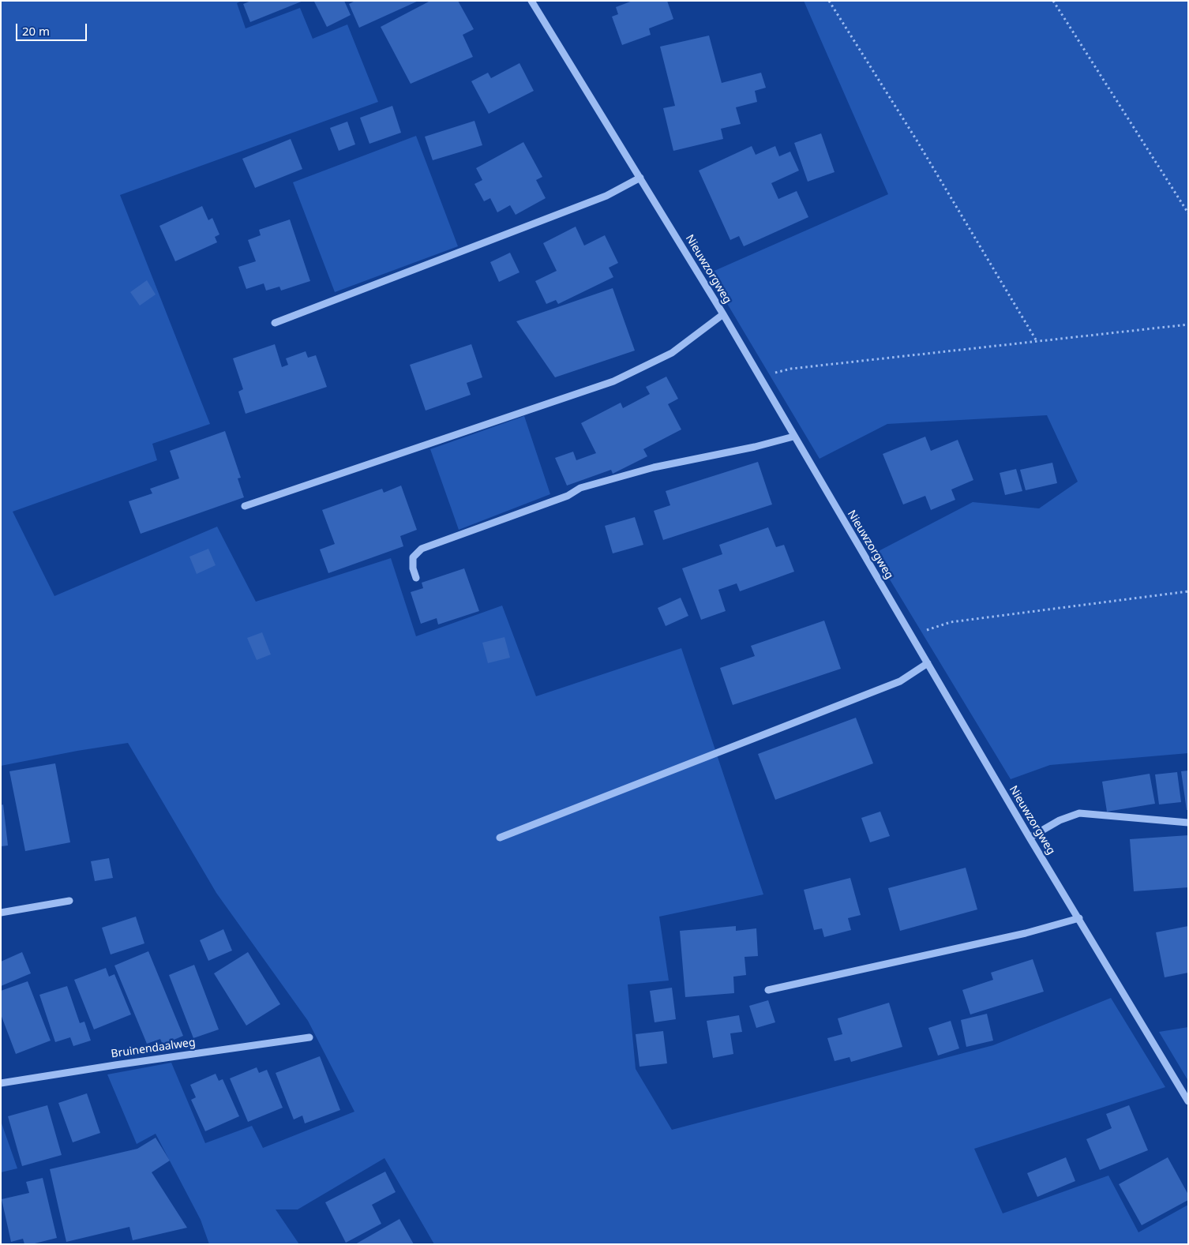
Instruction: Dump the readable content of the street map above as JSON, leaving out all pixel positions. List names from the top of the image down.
{
  "streets": {
    "street": ["Nieuwzorgweg", "Bruinendaalweg"]
  },
  "scale_bar": "20 m"
}
